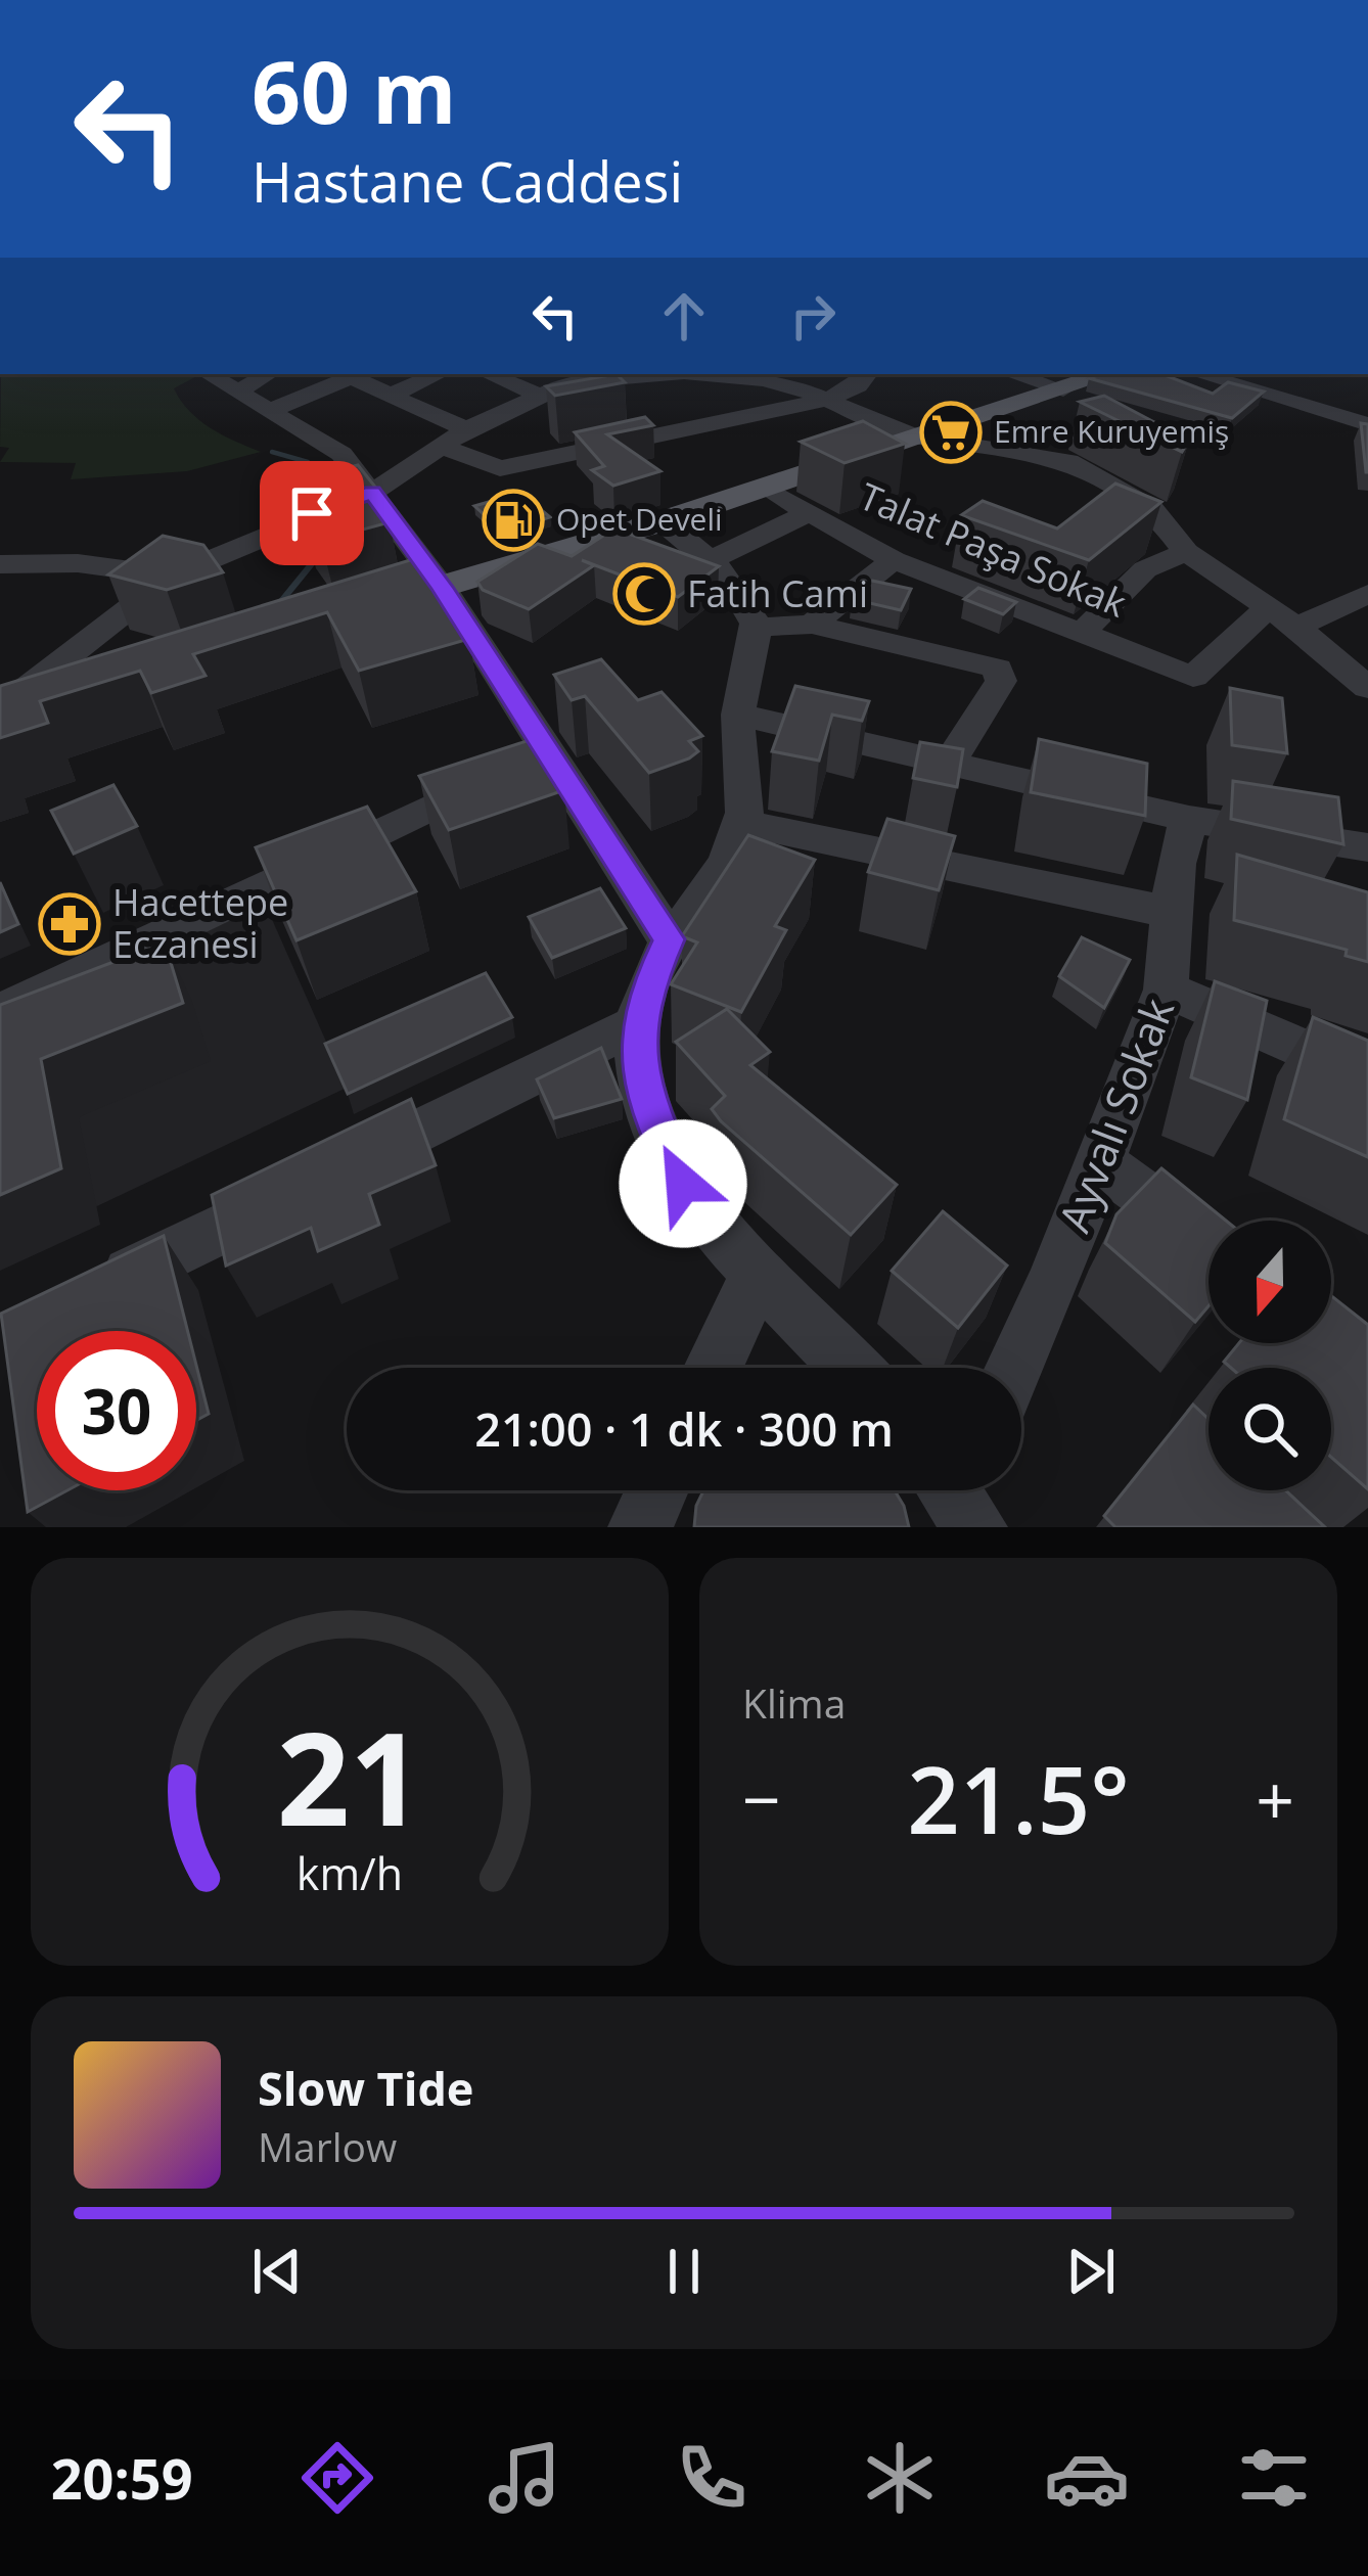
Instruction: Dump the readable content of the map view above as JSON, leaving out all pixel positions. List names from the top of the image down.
{
  "streets": {
    "street": ["Talat Paşa Sokak", "Ayvalı Sokak"]
  },
  "places": {
    "supermarket": ["Emre Kuruyemiş"],
    "fuel station": ["Opet Develi"],
    "mosque": ["Fatih Cami"],
    "pharmacy": ["Hacettepe Eczanesi"]
  },
  "north": "bottom",
  "page": {
    "turn": ["60 m", "Hastane Caddesi"],
    "limit": "30",
    "trip": "21:00 · 1 dk · 300 m",
    "tile": "Klima",
    "heat": ["−", "21.5°", "+"],
    "song": ["Slow Tide", "Marlow"],
    "tabs": "20:59",
    "gauge": ["21", "km/h"]
  }
}
